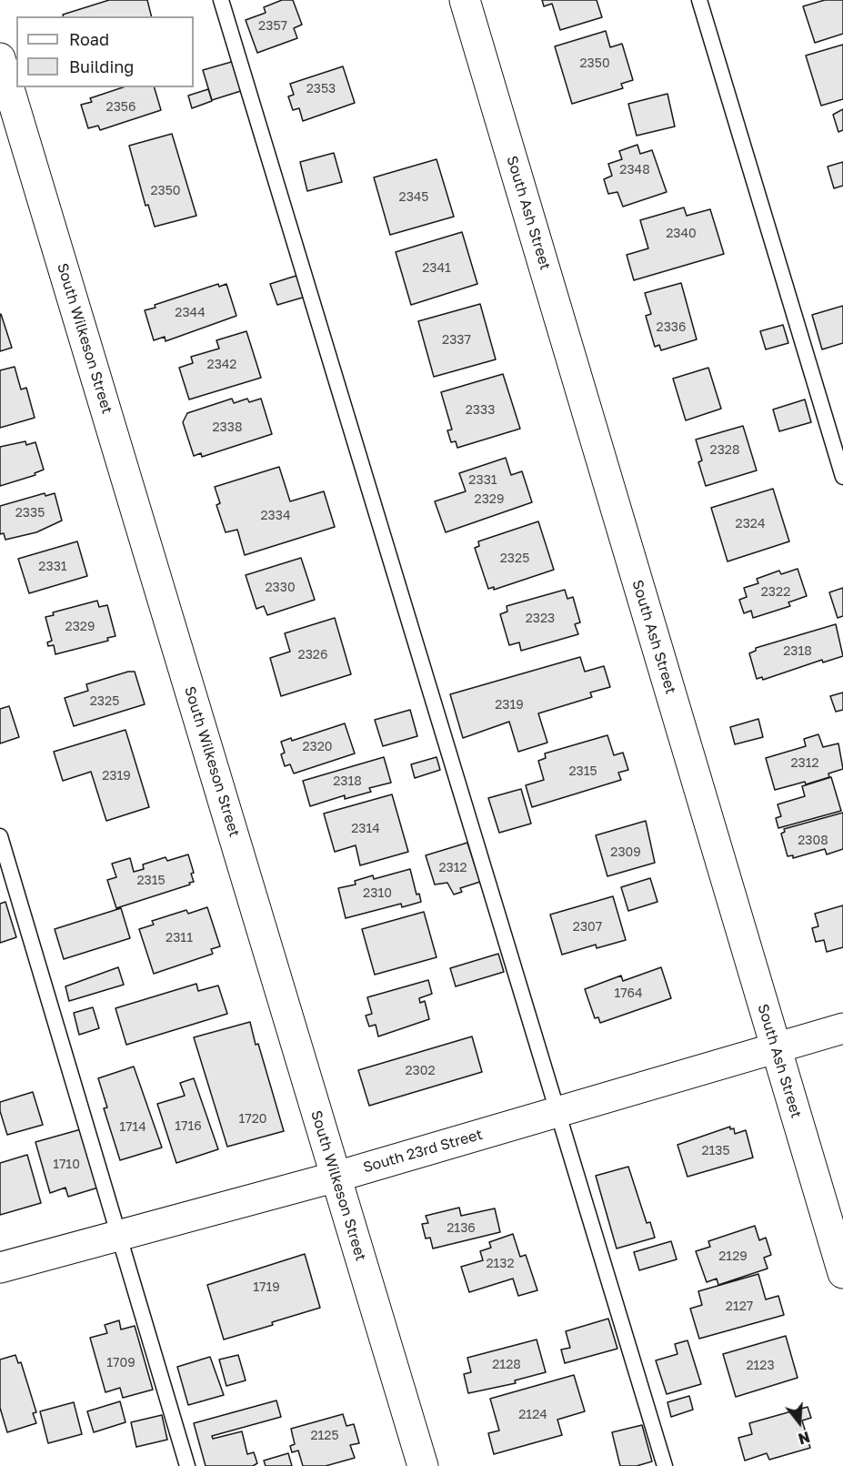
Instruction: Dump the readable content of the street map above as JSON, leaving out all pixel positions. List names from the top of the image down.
{
  "streets": {
    "street": ["South Ash Street", "South Wilkeson Street", "South 23rd Street"]
  },
  "crossings": [
    ["South Ash Street", "South 23rd Street"],
    ["South Wilkeson Street", "South 23rd Street"]
  ],
  "house_numbers": [
    "2357",
    "2350",
    "2353",
    "2356",
    "2348",
    "2350",
    "2345",
    "2340",
    "2341",
    "2344",
    "2336",
    "2337",
    "2342",
    "2333",
    "2338",
    "2328",
    "2331",
    "2329",
    "2335",
    "2334",
    "2324",
    "2325",
    "2331",
    "2330",
    "2322",
    "2323",
    "2329",
    "2318",
    "2326",
    "2325",
    "2319",
    "2320",
    "2312",
    "2315",
    "2319",
    "2318",
    "2314",
    "2308",
    "2309",
    "2312",
    "2315",
    "2310",
    "2307",
    "2311",
    "1764",
    "2302",
    "1720",
    "1716",
    "1714",
    "2135",
    "1710",
    "2136",
    "2129",
    "2132",
    "1719",
    "2127",
    "1709",
    "2128",
    "2123",
    "2124",
    "2125"
  ],
  "legend": ["Road", "Building"],
  "north": "bottom"
}
